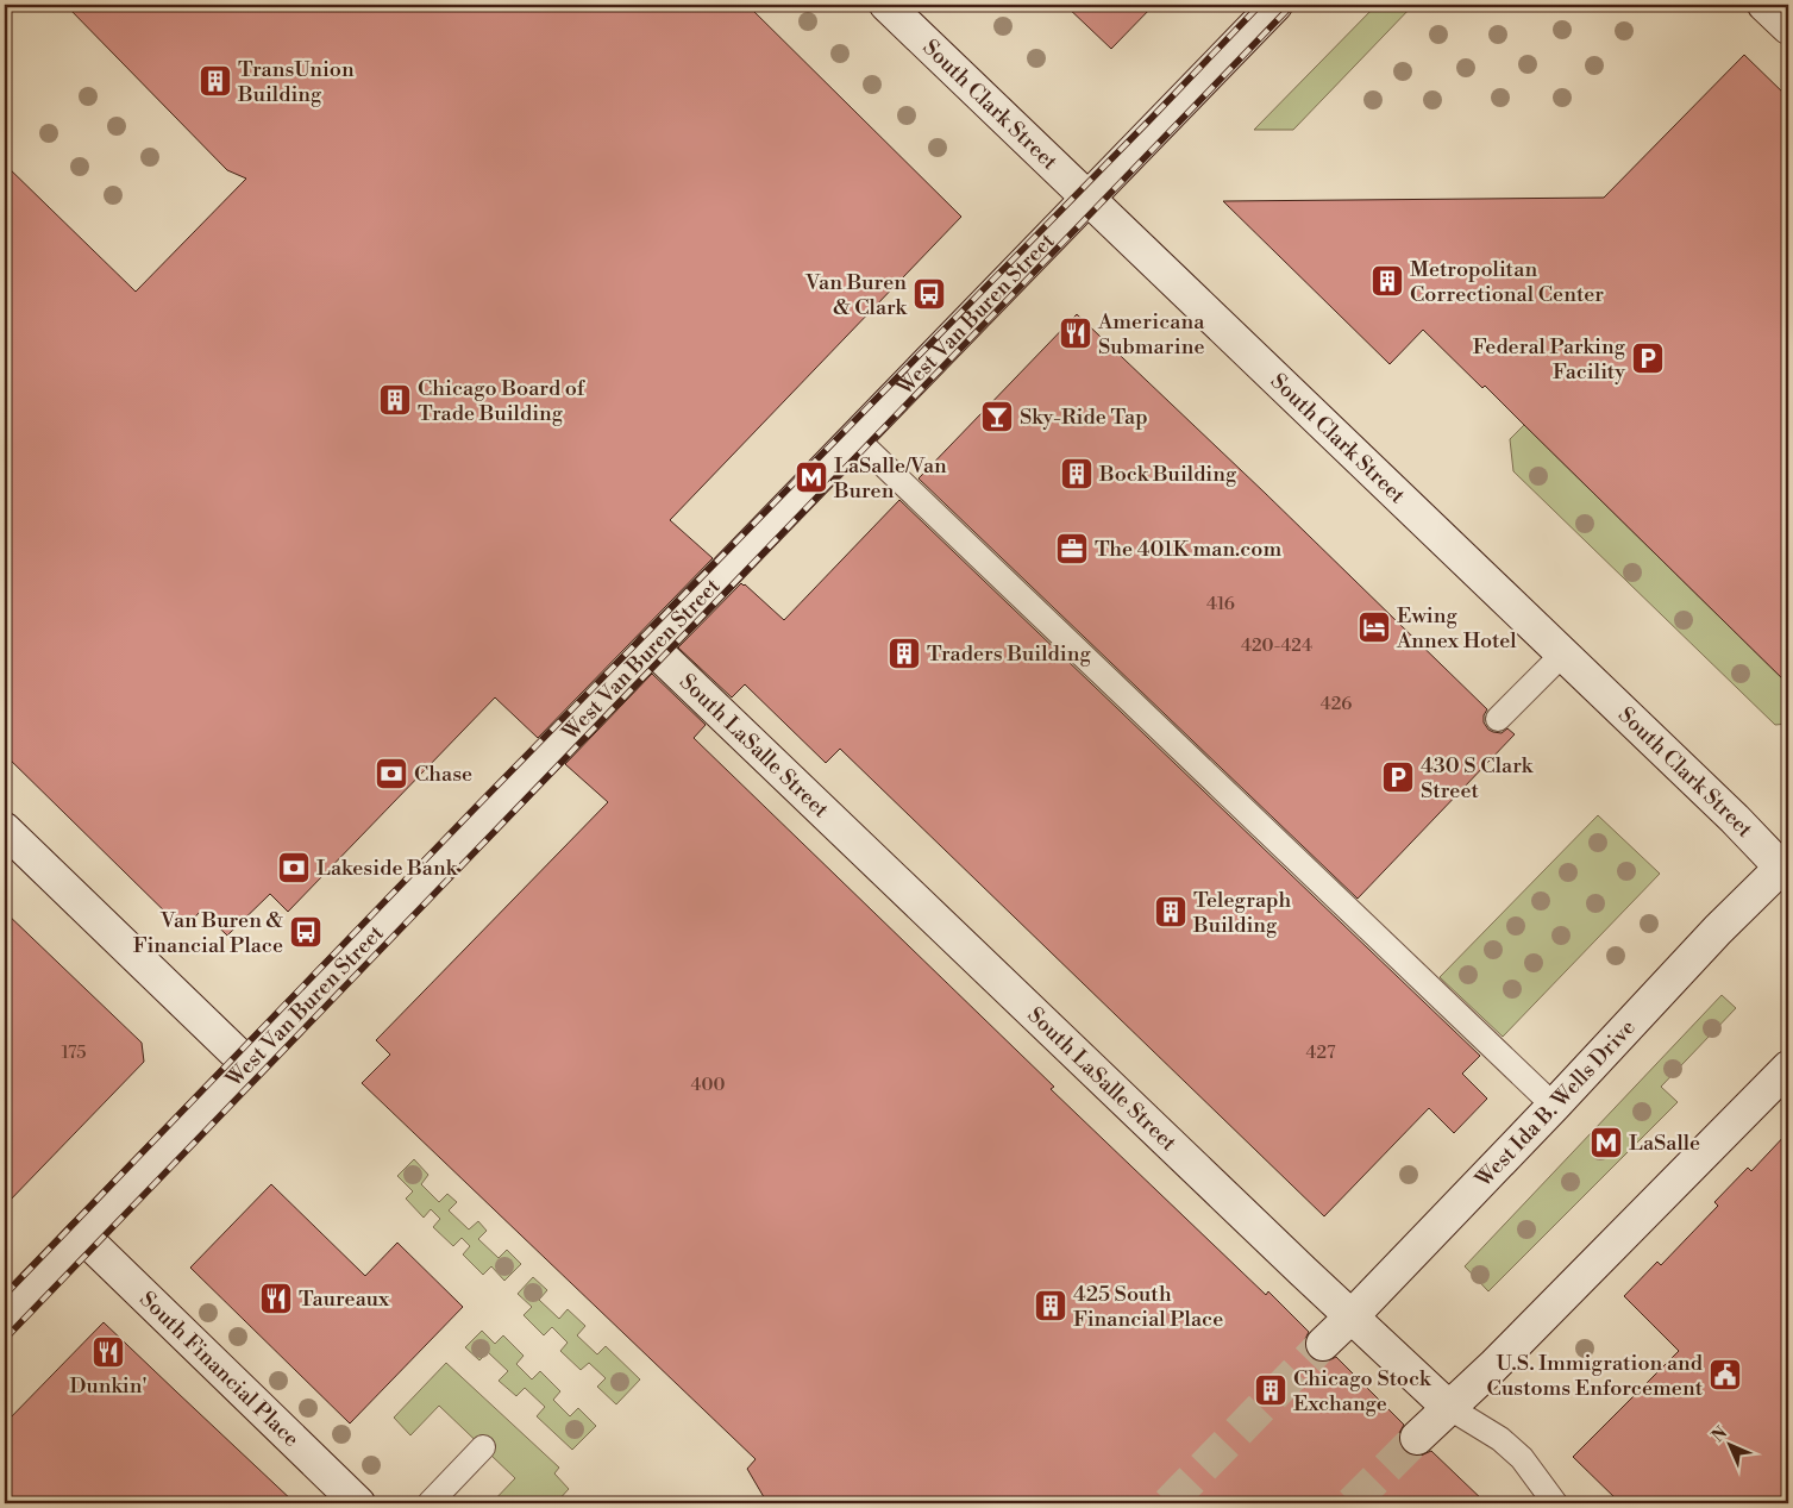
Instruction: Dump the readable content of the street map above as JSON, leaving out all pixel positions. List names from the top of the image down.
{
  "streets": {
    "main road": [
      "South Clark Street",
      "West Van Buren Street",
      "South LaSalle Street",
      "West Ida B. Wells Drive",
      "South Financial Place"
    ]
  },
  "crossings": [
    ["South Clark Street", "West Van Buren Street"],
    ["South Clark Street", "West Ida B. Wells Drive"],
    ["West Van Buren Street", "South LaSalle Street"],
    ["West Van Buren Street", "South Financial Place"],
    ["South LaSalle Street", "West Ida B. Wells Drive"]
  ],
  "places": {
    "building": [
      "TransUnion Building",
      "Metropolitan Correctional Center",
      "Chicago Board of Trade Building",
      "Bock Building",
      "Traders Building",
      "Telegraph Building",
      "425 South Financial Place",
      "Chicago Stock Exchange"
    ],
    "bus stop": ["Van Buren & Clark", "Van Buren & Financial Place"],
    "restaurant": ["Americana Submarine", "Taureaux", "Dunkin'"],
    "parking": ["Federal Parking Facility", "430 S Clark Street"],
    "bar": ["Sky-Ride Tap"],
    "metro station": ["LaSalle/Van Buren", "LaSalle"],
    "office": ["The 401K man.com"],
    "hotel": ["Ewing Annex Hotel"],
    "bank": ["Chase", "Lakeside Bank"],
    "public building": ["U.S. Immigration and Customs Enforcement"]
  },
  "house_numbers": [
    "416",
    "420-424",
    "426",
    "175",
    "427",
    "400"
  ],
  "north": "top left"
}
